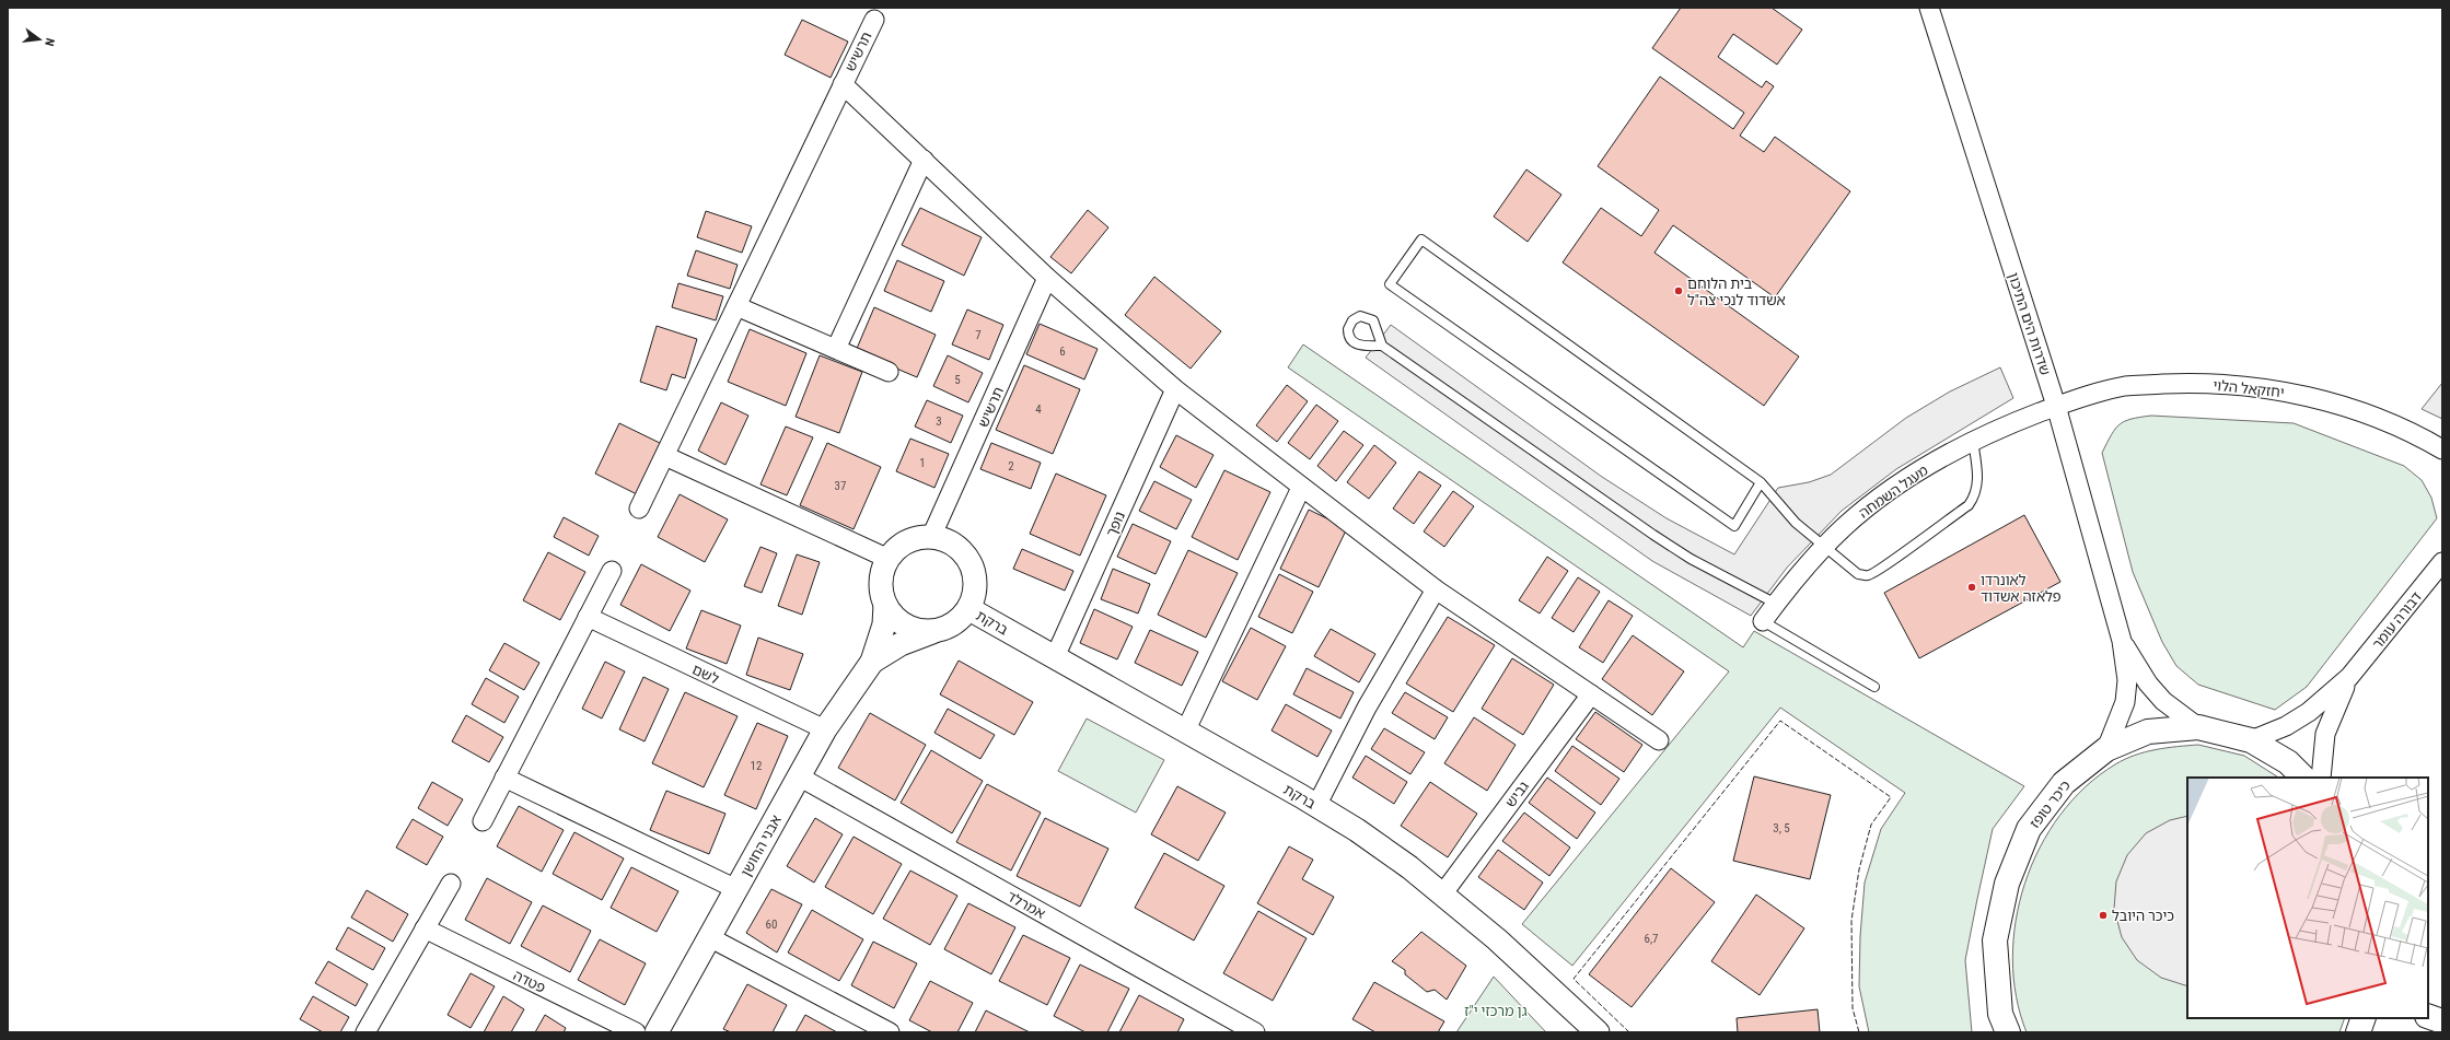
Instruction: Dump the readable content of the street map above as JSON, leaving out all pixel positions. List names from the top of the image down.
{
  "streets": {
    "main road": ["כיכר טופז"],
    "street": [
      "תרשיש",
      "שדרות הים התיכון",
      "יחזקאל הלוי",
      "מעגל השמחה",
      "נופך",
      "דבורה עומר",
      "ברקת",
      "לשם",
      "גביש",
      "אבני החושן",
      "אמרלד",
      "פטדה"
    ]
  },
  "crossings": [
    ["תרשיש", "נופך"],
    ["תרשיש", "ברקת"],
    ["תרשיש", "אבני החושן"],
    ["שדרות הים התיכון", "יחזקאל הלוי"],
    ["שדרות הים התיכון", "מעגל השמחה"],
    ["שדרות הים התיכון", "כיכר טופז"],
    ["יחזקאל הלוי", "מעגל השמחה"],
    ["נופך", "ברקת"],
    ["דבורה עומר", "כיכר טופז"],
    ["ברקת", "גביש"],
    ["ברקת", "אבני החושן"],
    ["לשם", "אבני החושן"],
    ["אבני החושן", "אמרלד"]
  ],
  "parks": ["גן מרכזי י\"ז"],
  "places": ["בית הלוחם אשדוד לנכי צה\"ל", "לאונרדו פלאזה אשדוד", "כיכר היובל"],
  "house_numbers": [
    "7",
    "6",
    "5",
    "4",
    "3",
    "1",
    "2",
    "37",
    "12",
    "3, 5",
    "60",
    "6,7"
  ],
  "north": "right"
}
